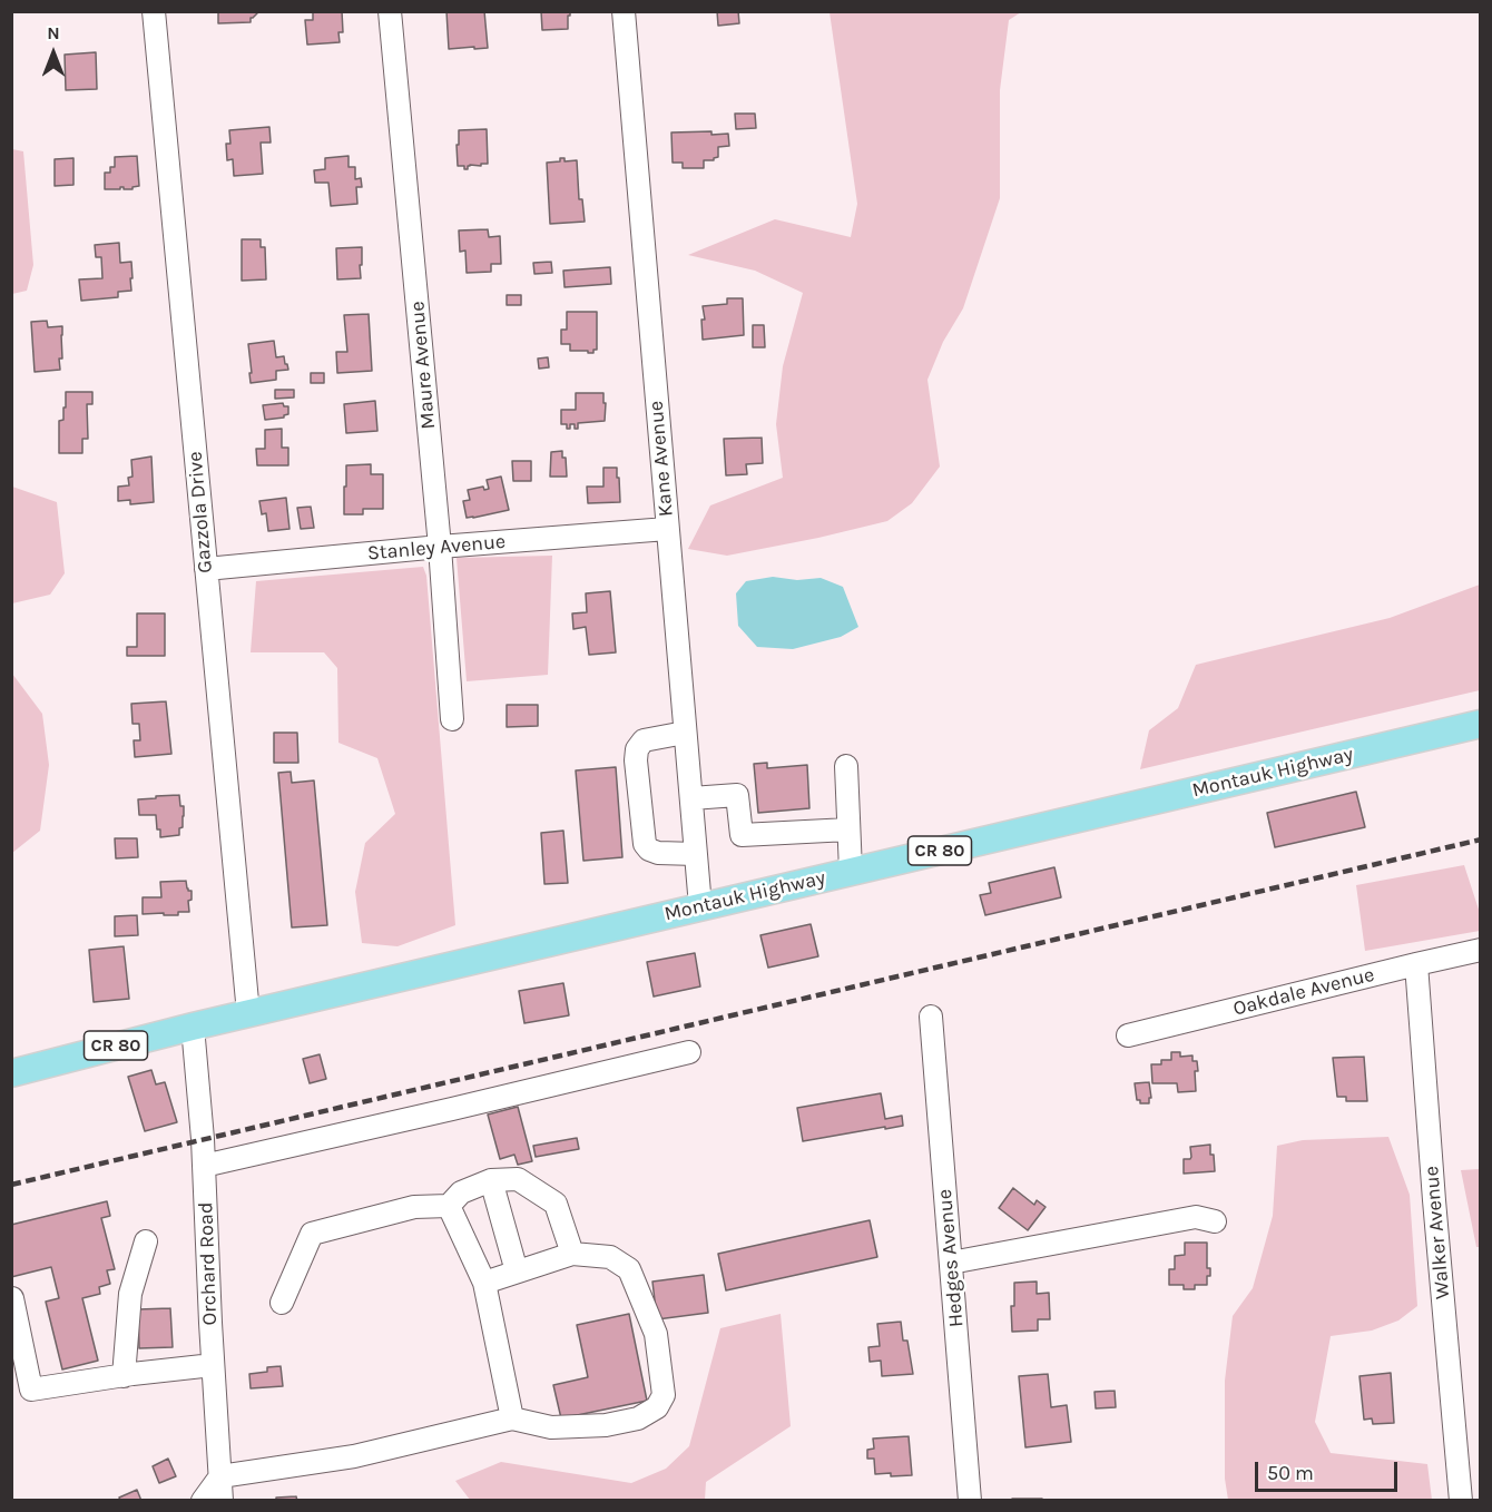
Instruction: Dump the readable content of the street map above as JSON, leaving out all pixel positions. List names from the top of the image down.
{
  "streets": {
    "main road": ["Montauk Highway", "CR 80"],
    "street": [
      "Maure Avenue",
      "Kane Avenue",
      "Gazzola Drive",
      "Stanley Avenue",
      "Oakdale Avenue",
      "Walker Avenue",
      "Hedges Avenue",
      "Orchard Road"
    ]
  },
  "crossings": [
    ["Maure Avenue", "Stanley Avenue"],
    ["Kane Avenue", "Stanley Avenue"],
    ["Kane Avenue", "Montauk Highway"],
    ["Gazzola Drive", "Stanley Avenue"],
    ["Gazzola Drive", "Montauk Highway"],
    ["Montauk Highway", "Orchard Road"],
    ["Oakdale Avenue", "Walker Avenue"]
  ],
  "scale_bar": "50 m",
  "north": "top"
}
